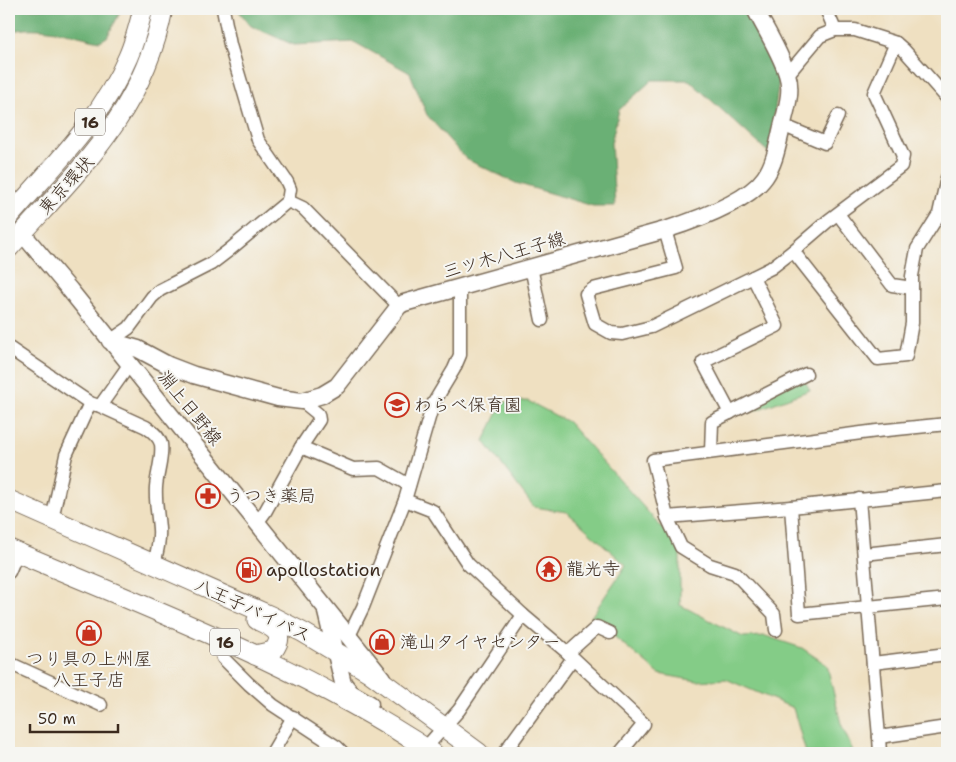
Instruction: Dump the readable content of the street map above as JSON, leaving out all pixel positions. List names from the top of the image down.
{
  "streets": {
    "highway": ["16", "東京環状", "八王子バイパス"],
    "main road": ["三ツ木八王子線", "淵上日野線"]
  },
  "crossings": [
    ["16", "淵上日野線"],
    ["東京環状", "淵上日野線"],
    ["淵上日野線", "八王子バイパス"]
  ],
  "places": {
    "school or university": ["わらべ保育園"],
    "pharmacy": ["うつき薬局"],
    "temple": ["龍光寺"],
    "fuel station": ["apollostation"],
    "shop": ["つり具の上州屋 八王子店", "滝山タイヤセンター"]
  },
  "scale_bar": "50 m"
}
